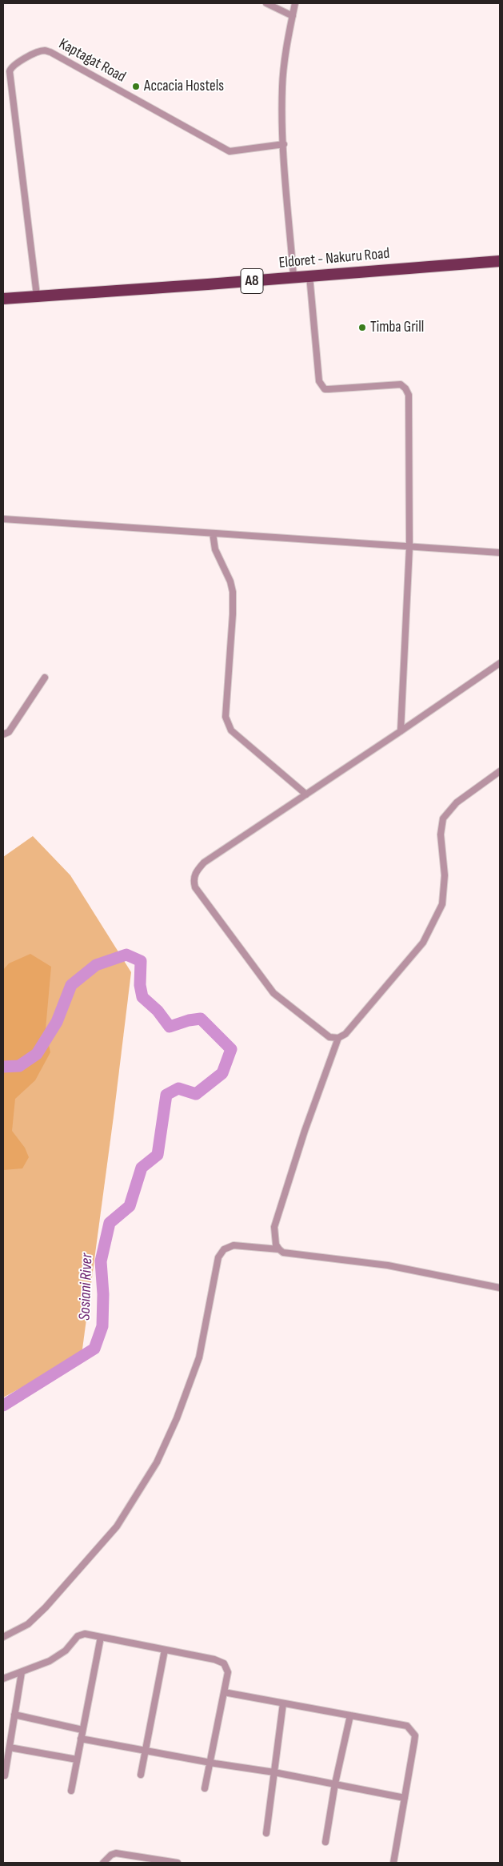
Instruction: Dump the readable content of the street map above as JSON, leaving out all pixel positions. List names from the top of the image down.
{
  "streets": {
    "highway": ["Eldoret - Nakuru Road", "A8"],
    "street": ["Kaptagat Road"]
  },
  "crossings": [
    ["Kaptagat Road", "Eldoret - Nakuru Road"]
  ],
  "water": ["Sosiani River"],
  "places": ["Accacia Hostels", "Timba Grill"]
}
